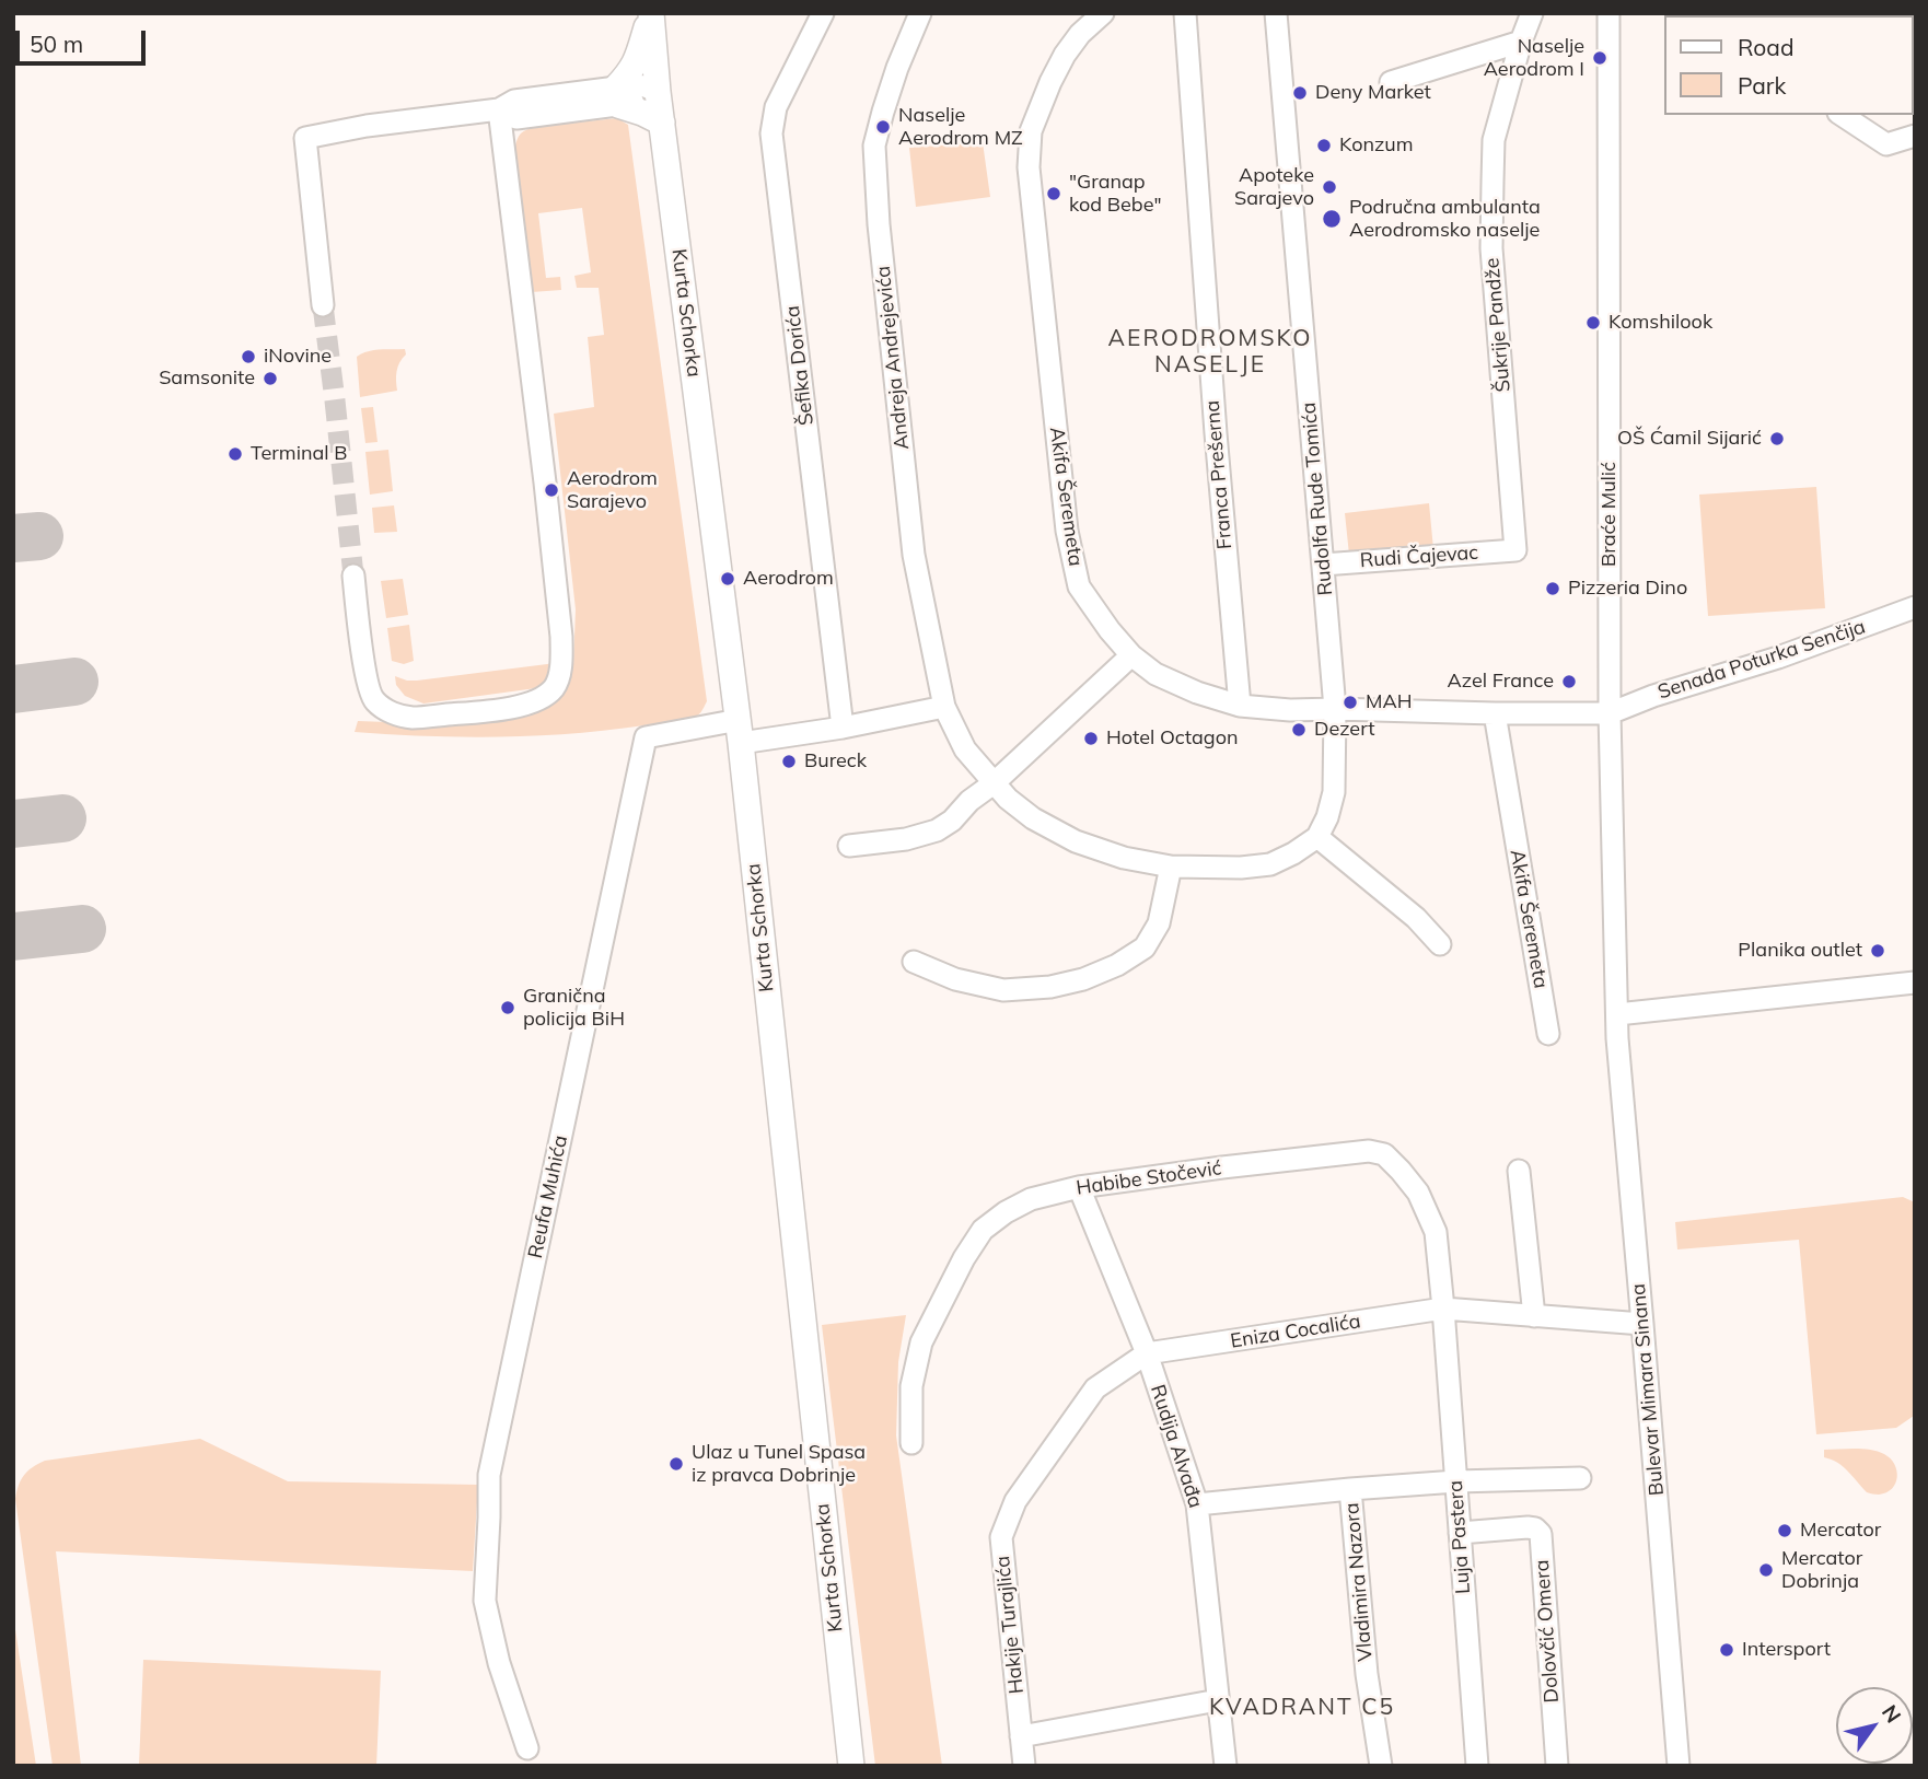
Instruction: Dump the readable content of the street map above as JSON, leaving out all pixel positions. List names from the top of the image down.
{
  "streets": {
    "main road": ["Kurta Schorka"],
    "street": [
      "Šukrije Pandže",
      "Andreja Andrejevića",
      "Šefika Dorića",
      "Franca Prešerna",
      "Akifa Šeremeta",
      "Rudolfa Rude Tomića",
      "Braće Mulić",
      "Rudi Čajevac",
      "Senada Poturka Senčija",
      "Habibe Stočević",
      "Reufa Muhića",
      "Eniza Cocalića",
      "Bulevar Mimara Sinana",
      "Rudija Alvađa",
      "Luja Pastera",
      "Vladimira Nazora",
      "Hakije Turajlića",
      "Dolovčić Omera"
    ]
  },
  "crossings": [
    ["Kurta Schorka", "Reufa Muhića"],
    ["Šukrije Pandže", "Rudi Čajevac"],
    ["Franca Prešerna", "Akifa Šeremeta"],
    ["Akifa Šeremeta", "Rudolfa Rude Tomića"],
    ["Akifa Šeremeta", "Braće Mulić"],
    ["Akifa Šeremeta", "Senada Poturka Senčija"],
    ["Rudolfa Rude Tomića", "Rudi Čajevac"],
    ["Braće Mulić", "Senada Poturka Senčija"],
    ["Braće Mulić", "Bulevar Mimara Sinana"],
    ["Habibe Stočević", "Eniza Cocalića"],
    ["Habibe Stočević", "Rudija Alvađa"],
    ["Habibe Stočević", "Luja Pastera"],
    ["Eniza Cocalića", "Bulevar Mimara Sinana"],
    ["Eniza Cocalića", "Rudija Alvađa"],
    ["Eniza Cocalića", "Luja Pastera"],
    ["Eniza Cocalića", "Hakije Turajlića"],
    ["Rudija Alvađa", "Hakije Turajlića"],
    ["Luja Pastera", "Dolovčić Omera"]
  ],
  "districts": ["AERODROMSKO NASELJE", "KVADRANT C5"],
  "places": [
    "Naselje Aerodrom I",
    "Deny Market",
    "Naselje Aerodrom MZ",
    "Konzum",
    "Apoteke Sarajevo",
    "\"Granap kod Bebe\"",
    "Područna ambulanta Aerodromsko naselje",
    "Komshilook",
    "iNovine",
    "Samsonite",
    "OŠ Ćamil Sijarić",
    "Terminal B",
    "Aerodrom Sarajevo",
    "Aerodrom",
    "Pizzeria Dino",
    "Azel France",
    "MAH",
    "Dezert",
    "Hotel Octagon",
    "Bureck",
    "Planika outlet",
    "Granična policija BiH",
    "Ulaz u Tunel Spasa iz pravca Dobrinje",
    "Mercator",
    "Mercator Dobrinja",
    "Intersport"
  ],
  "legend": ["Road", "Park"],
  "scale_bar": "50 m",
  "north": "top right"
}
